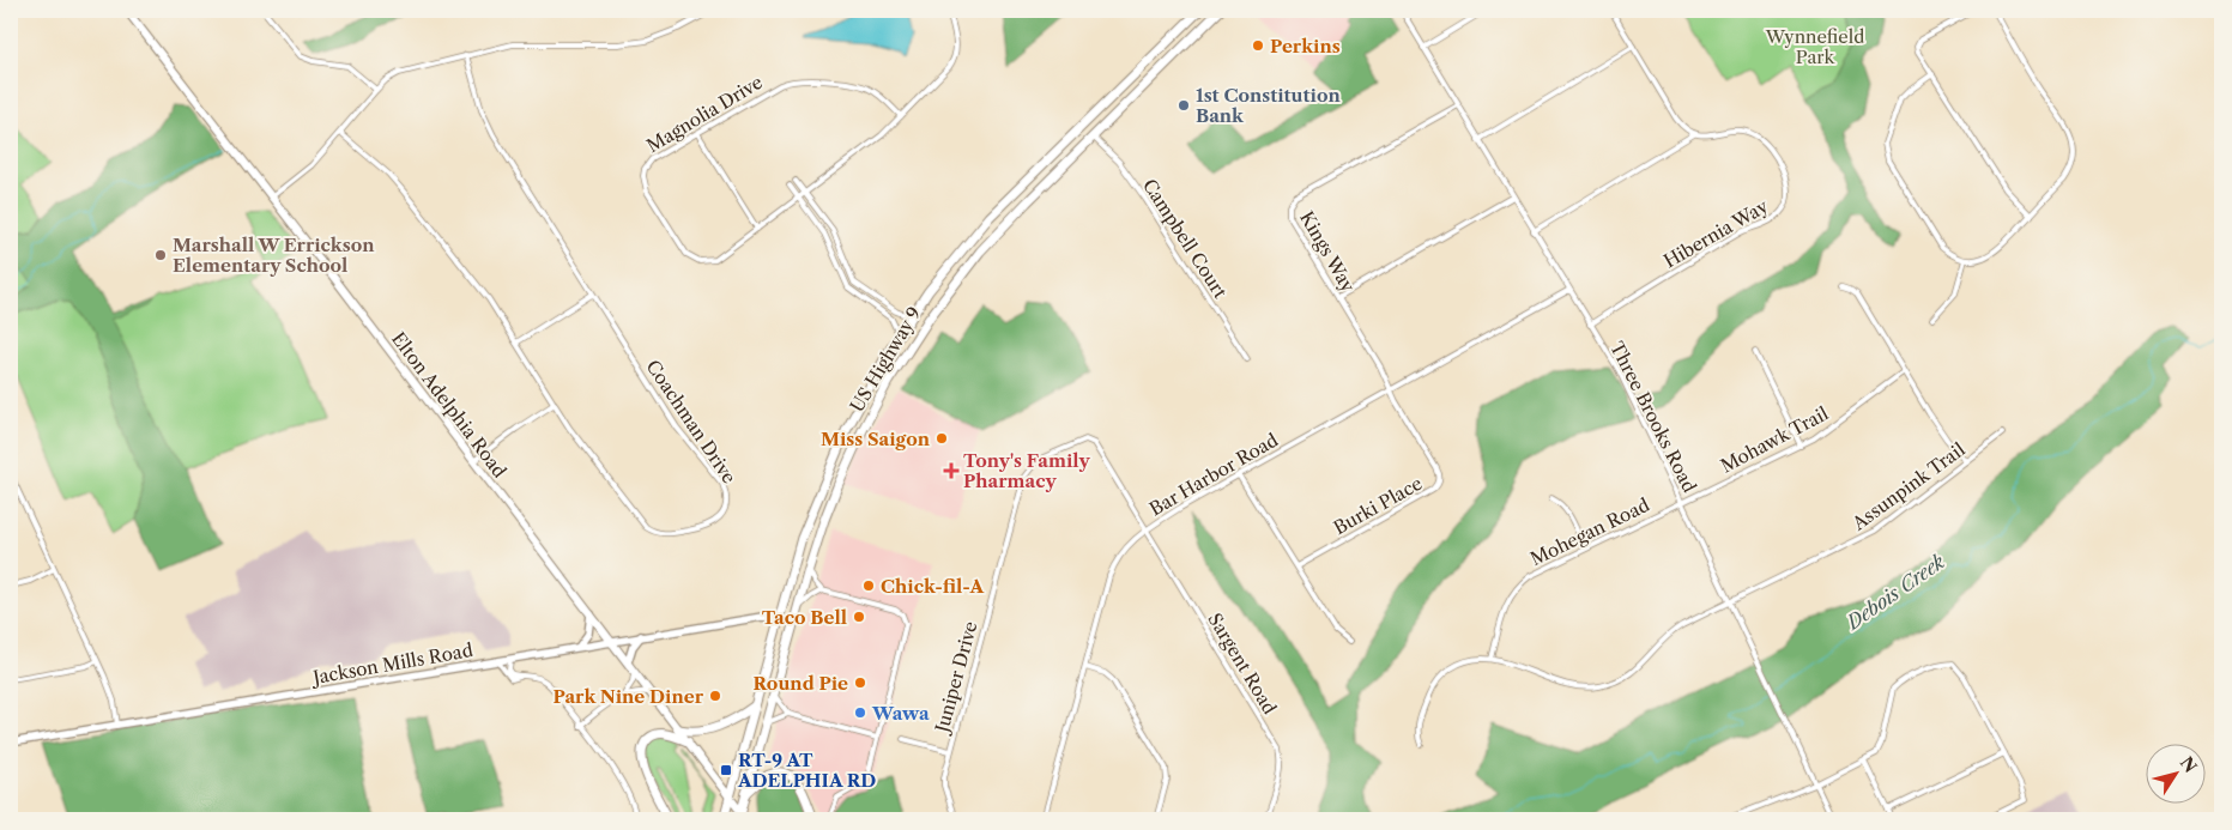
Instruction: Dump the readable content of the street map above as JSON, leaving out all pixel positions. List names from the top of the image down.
{
  "streets": {
    "highway": ["US Highway 9"],
    "main road": ["Elton Adelphia Road", "Jackson Mills Road"],
    "street": [
      "Magnolia Drive",
      "Hibernia Way",
      "Campbell Court",
      "Kings Way",
      "Three Brooks Road",
      "Coachman Drive",
      "Mohawk Trail",
      "Bar Harbor Road",
      "Assunpink Trail",
      "Burki Place",
      "Mohegan Road",
      "Sargent Road",
      "Juniper Drive"
    ]
  },
  "crossings": [
    ["Hibernia Way", "Three Brooks Road"],
    ["Campbell Court", "US Highway 9"],
    ["Kings Way", "Three Brooks Road"],
    ["Kings Way", "Bar Harbor Road"],
    ["Kings Way", "Burki Place"],
    ["US Highway 9", "Elton Adelphia Road"],
    ["US Highway 9", "Jackson Mills Road"],
    ["Elton Adelphia Road", "Jackson Mills Road"],
    ["Three Brooks Road", "Mohawk Trail"],
    ["Three Brooks Road", "Bar Harbor Road"],
    ["Three Brooks Road", "Assunpink Trail"],
    ["Three Brooks Road", "Mohegan Road"],
    ["Mohawk Trail", "Mohegan Road"],
    ["Bar Harbor Road", "Burki Place"],
    ["Bar Harbor Road", "Sargent Road"],
    ["Bar Harbor Road", "Juniper Drive"],
    ["Assunpink Trail", "Mohegan Road"],
    ["Sargent Road", "Juniper Drive"]
  ],
  "water": ["Debois Creek"],
  "parks": ["Wynnefield Park"],
  "places": {
    "other": [
      "Perkins",
      "1st Constitution Bank",
      "Marshall W Errickson Elementary School",
      "Miss Saigon",
      "Chick-fil-A",
      "Taco Bell",
      "Round Pie",
      "Park Nine Diner",
      "Wawa"
    ],
    "health": ["Tony's Family Pharmacy"],
    "transit": ["RT-9 AT ADELPHIA RD"]
  },
  "north": "top right"
}
